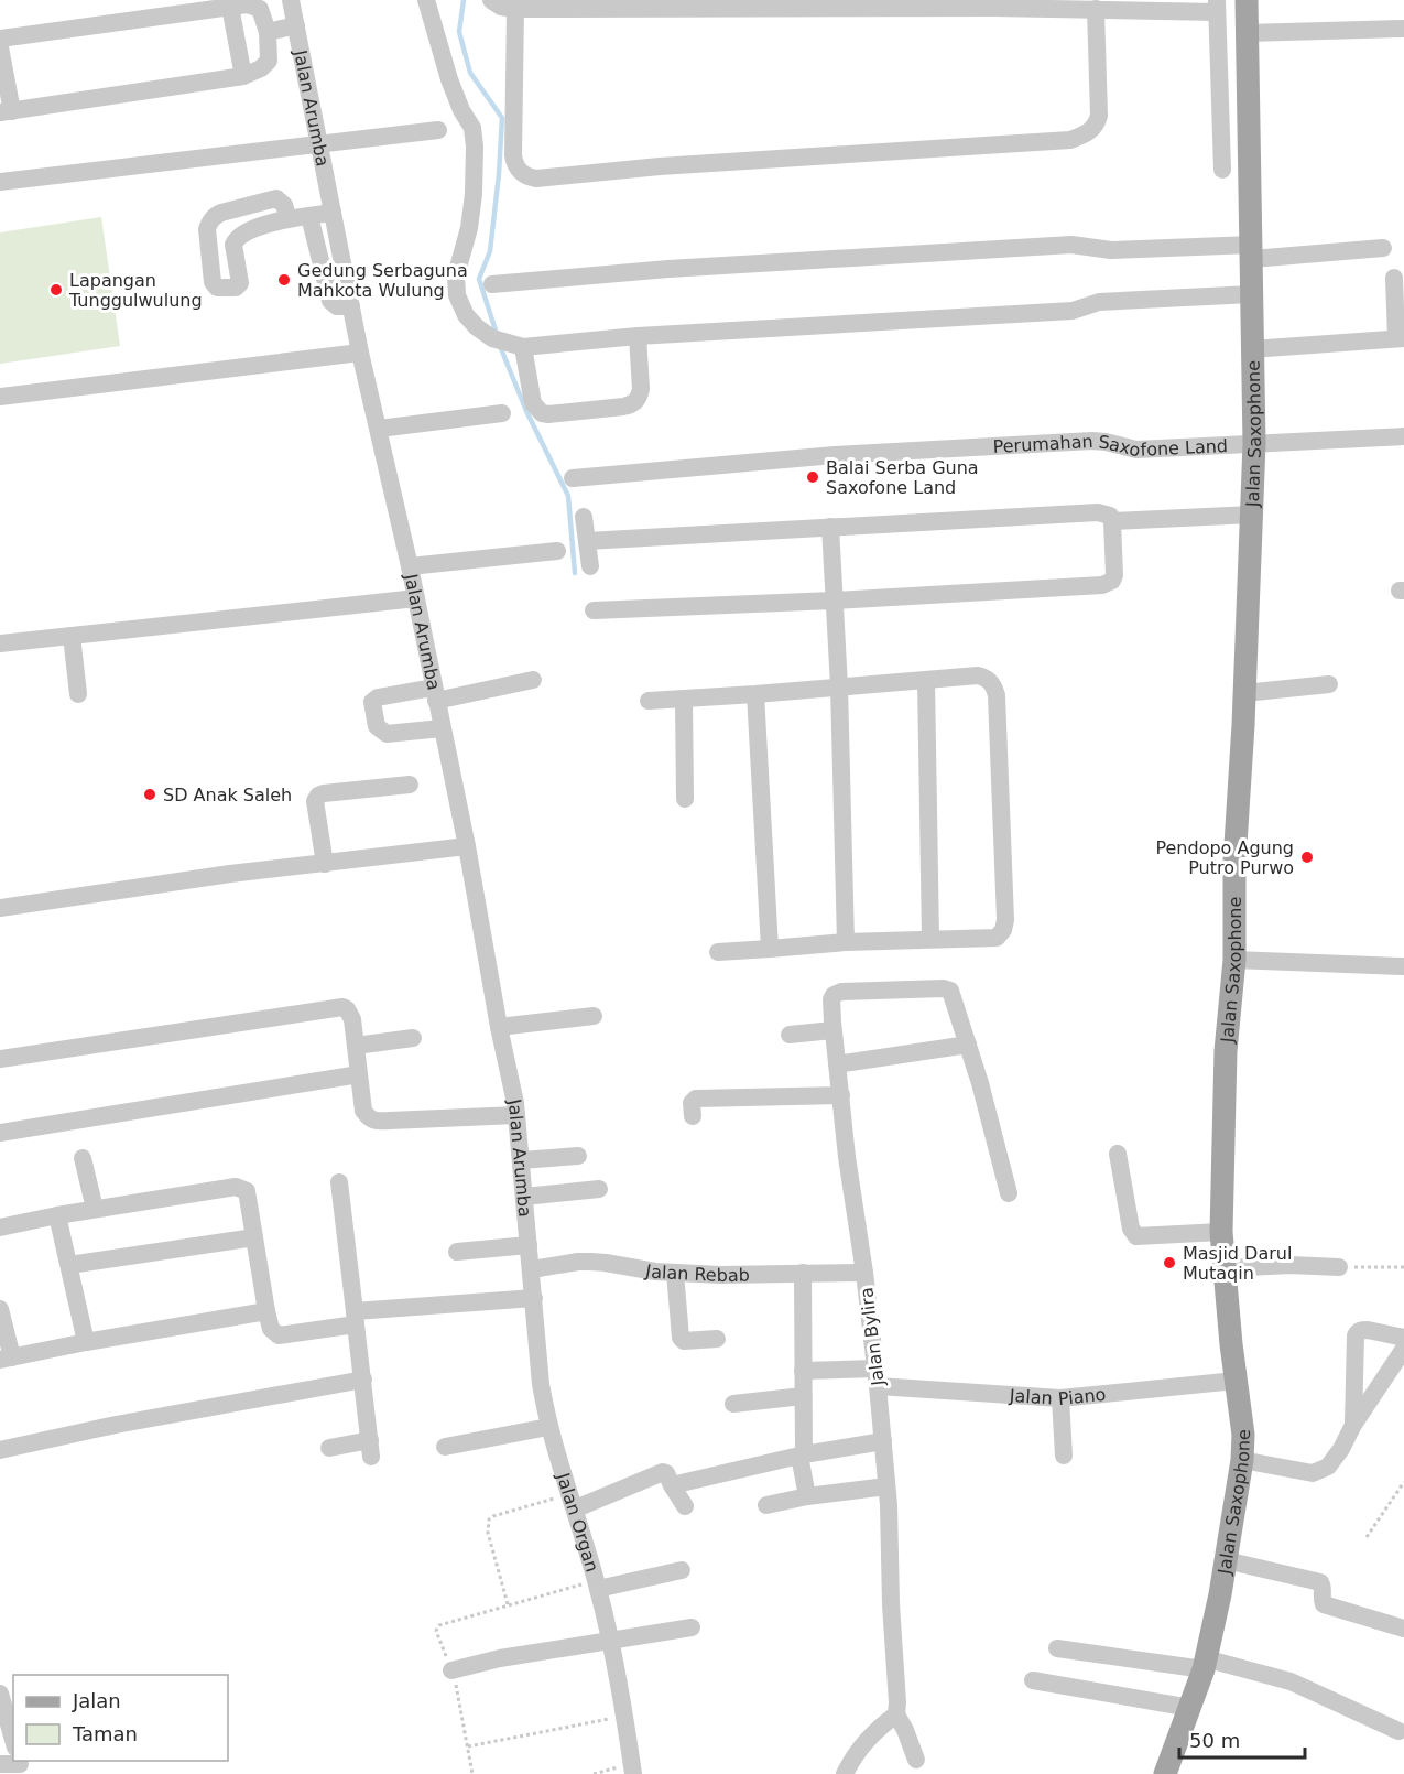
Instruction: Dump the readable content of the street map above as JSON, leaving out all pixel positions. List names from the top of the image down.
{
  "streets": {
    "main road": ["Jalan Saxophone"],
    "street": [
      "Jalan Arumba",
      "Perumahan Saxofone Land",
      "Jalan Rebab",
      "Jalan Bylira",
      "Jalan Piano",
      "Jalan Organ"
    ]
  },
  "crossings": [
    ["Jalan Arumba", "Jalan Rebab"],
    ["Jalan Arumba", "Jalan Organ"],
    ["Jalan Saxophone", "Perumahan Saxofone Land"],
    ["Jalan Saxophone", "Jalan Piano"],
    ["Jalan Rebab", "Jalan Bylira"],
    ["Jalan Rebab", "Jalan Organ"],
    ["Jalan Bylira", "Jalan Piano"]
  ],
  "places": [
    "Gedung Serbaguna Mahkota Wulung",
    "Lapangan Tunggulwulung",
    "Balai Serba Guna Saxofone Land",
    "SD Anak Saleh",
    "Pendopo Agung Putro Purwo",
    "Masjid Darul Mutaqin"
  ],
  "legend": ["Jalan", "Taman"],
  "scale_bar": "50 m"
}
